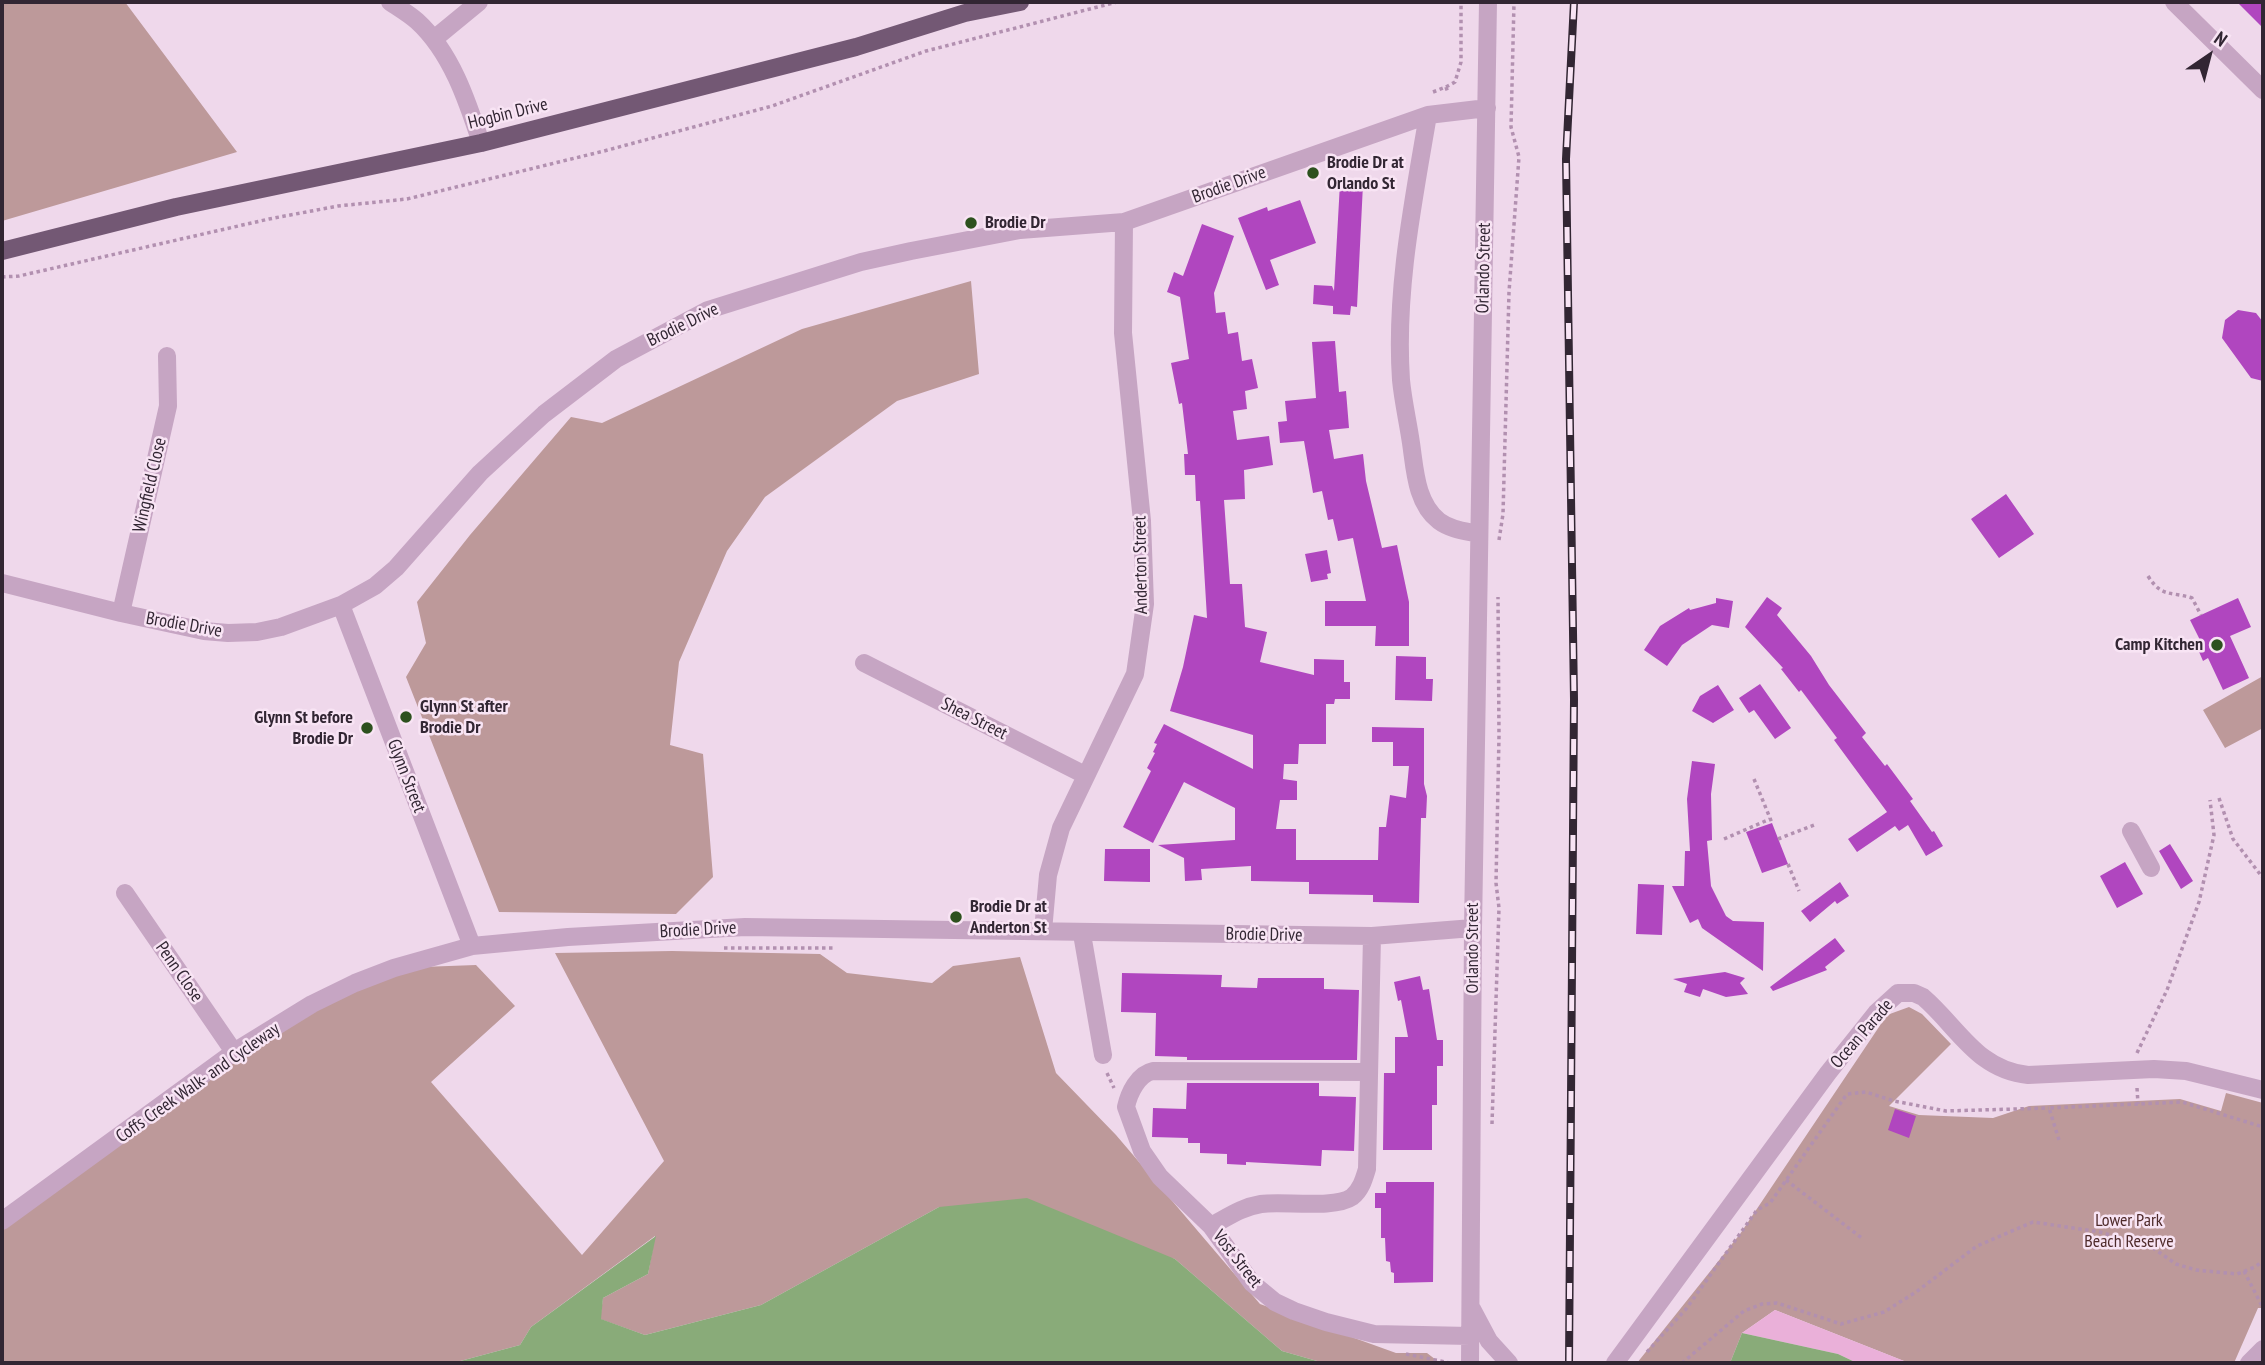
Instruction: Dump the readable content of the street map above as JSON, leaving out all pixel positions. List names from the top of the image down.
{
  "streets": {
    "main road": ["Hogbin Drive"],
    "street": [
      "Brodie Drive",
      "Orlando Street",
      "Wingfield Close",
      "Anderton Street",
      "Shea Street",
      "Glynn Street",
      "Penn Close",
      "Ocean Parade",
      "Vost Street"
    ]
  },
  "crossings": [
    ["Brodie Drive", "Orlando Street"],
    ["Brodie Drive", "Wingfield Close"],
    ["Brodie Drive", "Anderton Street"],
    ["Brodie Drive", "Glynn Street"],
    ["Brodie Drive", "Penn Close"],
    ["Orlando Street", "Vost Street"],
    ["Anderton Street", "Shea Street"]
  ],
  "parks": ["Lower Park Beach Reserve"],
  "places": [
    "Brodie Dr at Orlando St",
    "Brodie Dr",
    "Camp Kitchen",
    "Glynn St after Brodie Dr",
    "Glynn St before Brodie Dr",
    "Brodie Dr at Anderton St"
  ],
  "north": "top right"
}
